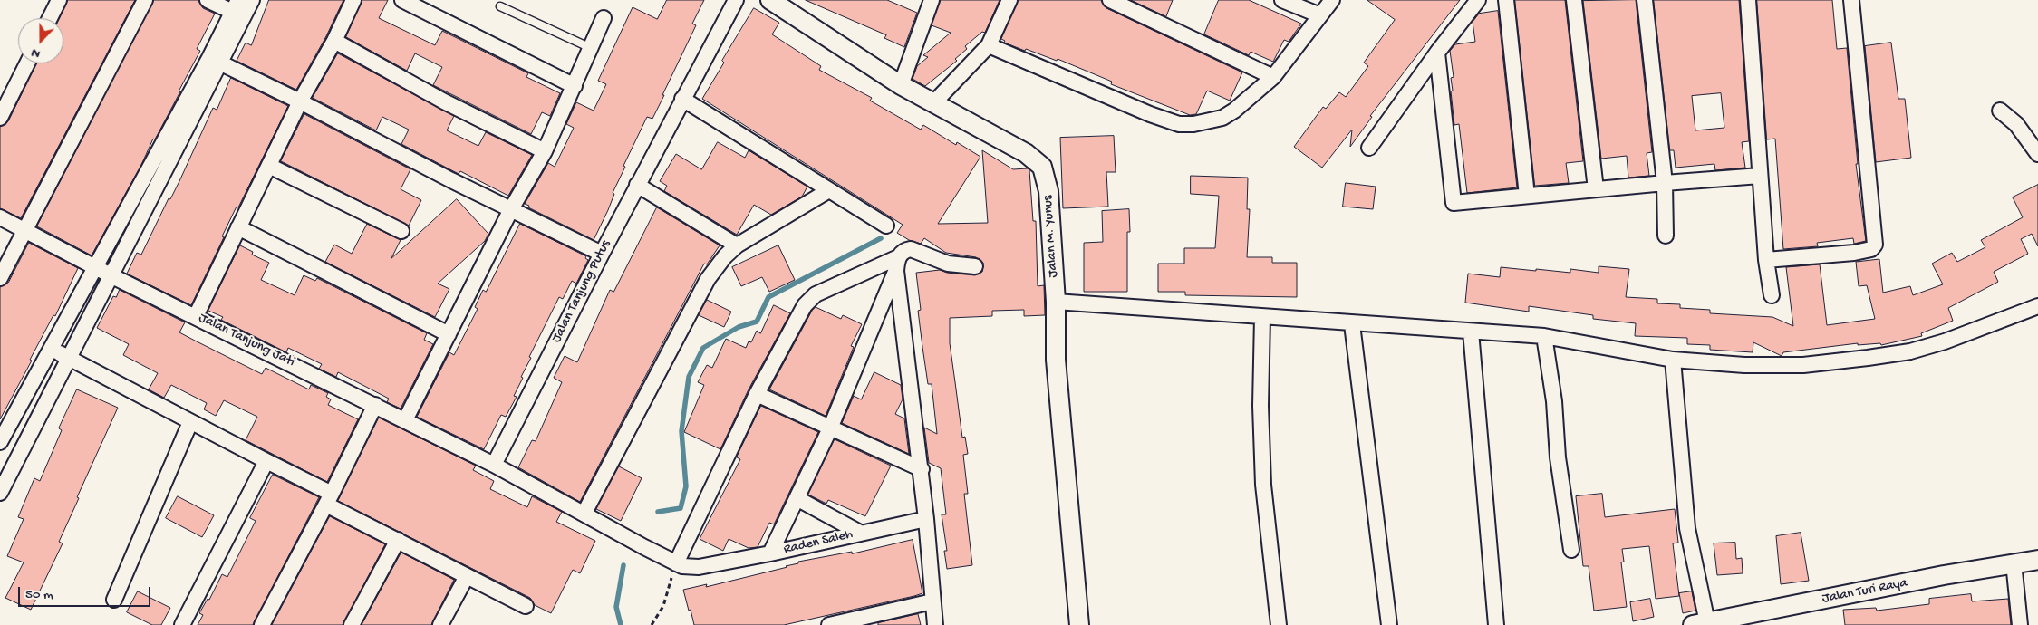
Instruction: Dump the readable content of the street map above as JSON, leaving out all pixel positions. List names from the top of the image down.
{
  "streets": {
    "street": [
      "Jalan M. Yunus",
      "Jalan Tanjung Putus",
      "Jalan Tanjung Jati",
      "Raden Saleh",
      "Jalan Turi Raya"
    ]
  },
  "crossings": [
    ["Jalan Tanjung Putus", "Jalan Tanjung Jati"]
  ],
  "scale_bar": "50 m",
  "north": "bottom"
}
